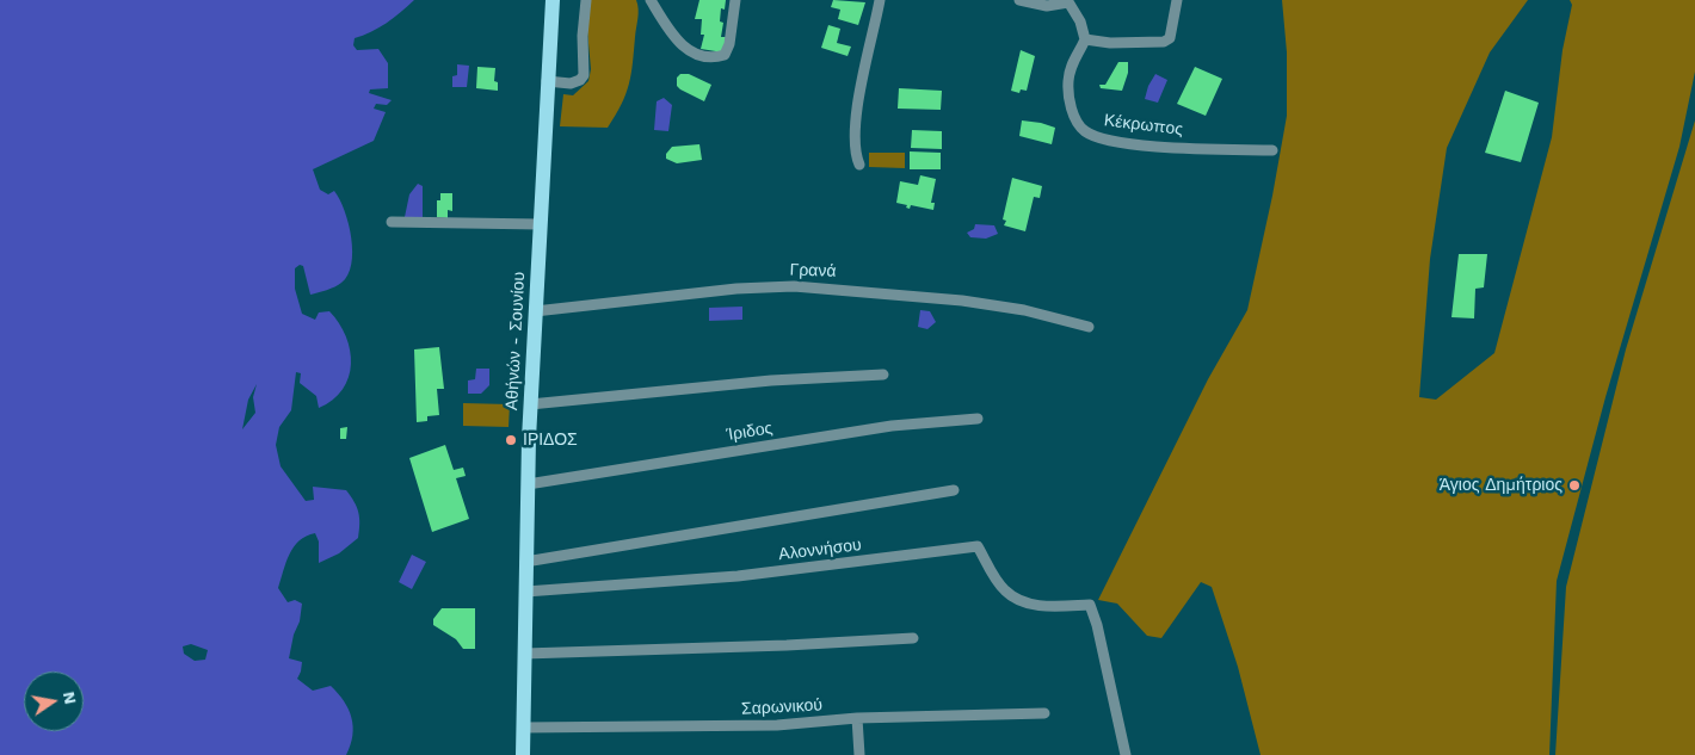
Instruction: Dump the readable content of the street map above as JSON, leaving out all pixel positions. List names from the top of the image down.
{
  "streets": {
    "main road": ["Αθήνών - Σουνίου"],
    "street": [
      "Κέκρωπος",
      "Γρανά",
      "Ίριδος",
      "Αλοννήσου",
      "Σαρωνικού"
    ]
  },
  "crossings": [
    ["Γρανά", "Αθήνών - Σουνίου"],
    ["Αθήνών - Σουνίου", "Ίριδος"],
    ["Αθήνών - Σουνίου", "Αλοννήσου"],
    ["Αθήνών - Σουνίου", "Σαρωνικού"]
  ],
  "places": ["ΙΡΙΔΟΣ", "Άγιος Δημήτριος"],
  "north": "right"
}
